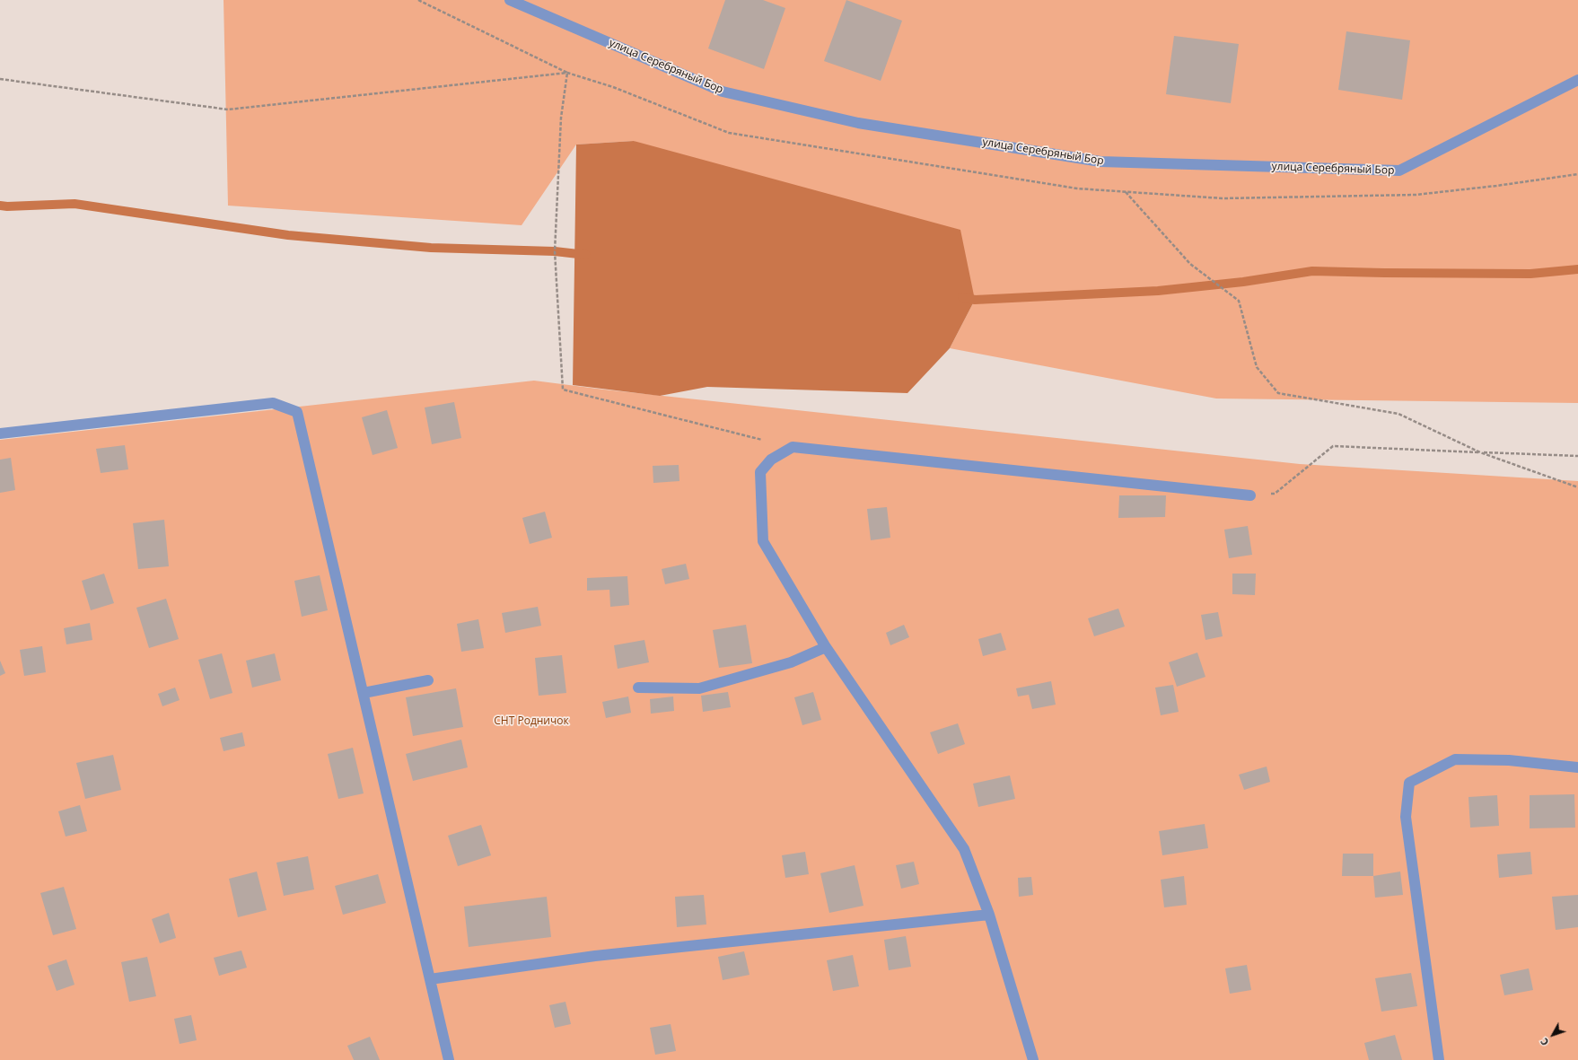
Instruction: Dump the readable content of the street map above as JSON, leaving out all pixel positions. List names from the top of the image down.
{
  "streets": {
    "street": ["улица Серебряный Бор"]
  },
  "parks": ["СНТ Родничок"],
  "north": "bottom left"
}
